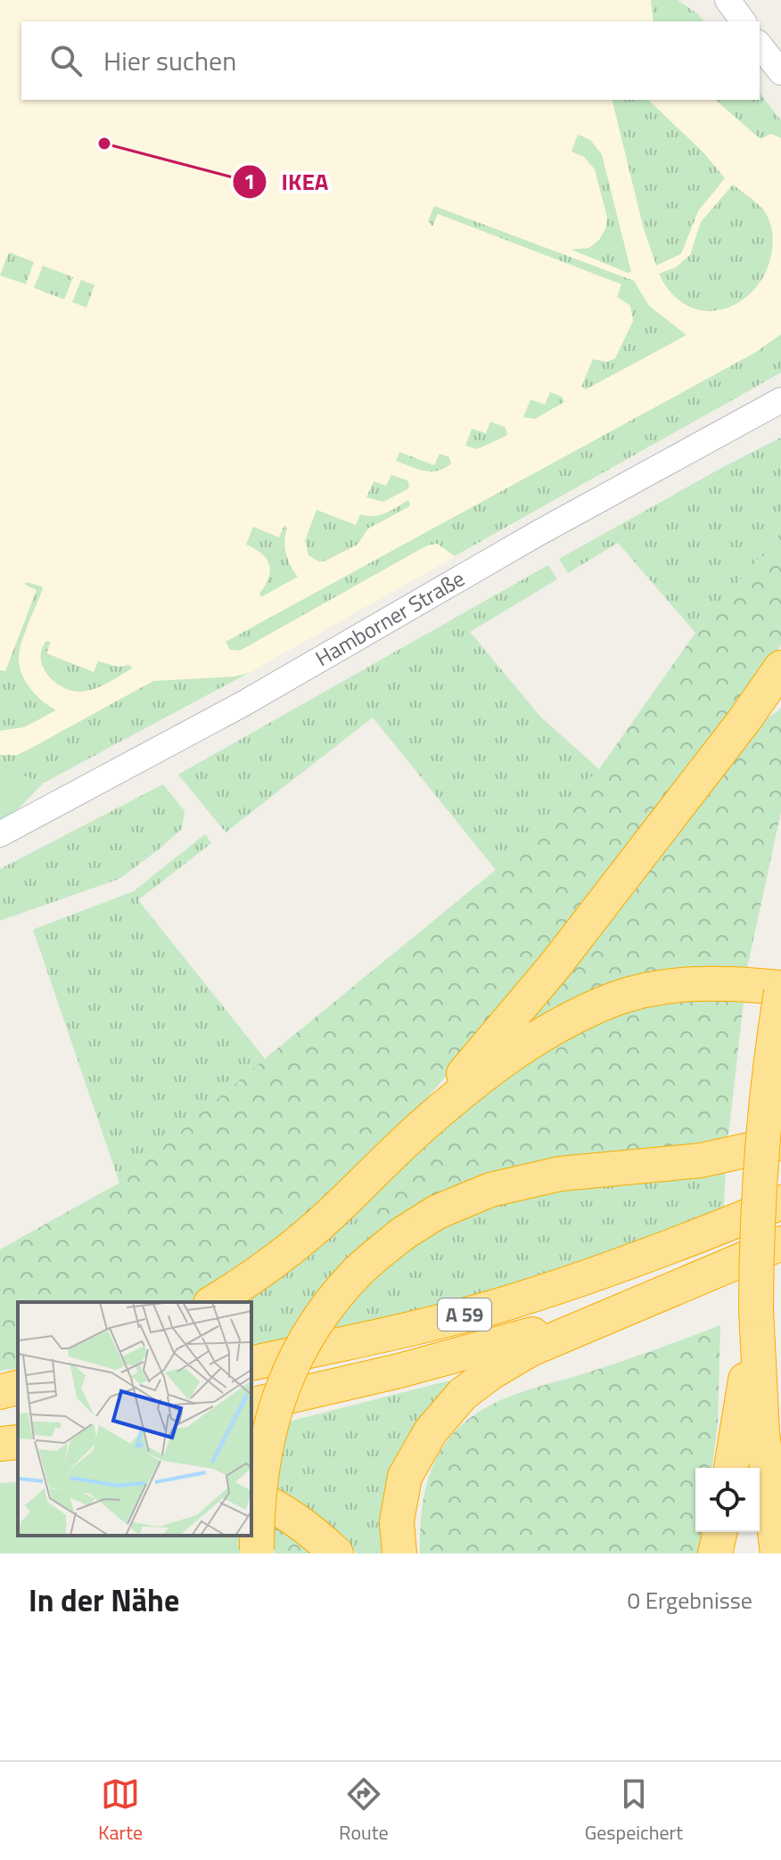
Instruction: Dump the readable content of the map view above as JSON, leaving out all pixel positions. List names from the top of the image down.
{
  "streets": {
    "highway": ["A 59"],
    "street": ["Hamborner Straße"]
  },
  "places": ["IKEA"],
  "page": {
    "search": "Hier suchen",
    "heading": ["In der Nähe", "0 Ergebnisse"],
    "nav": ["Karte", "Route", "Gespeichert"]
  }
}
